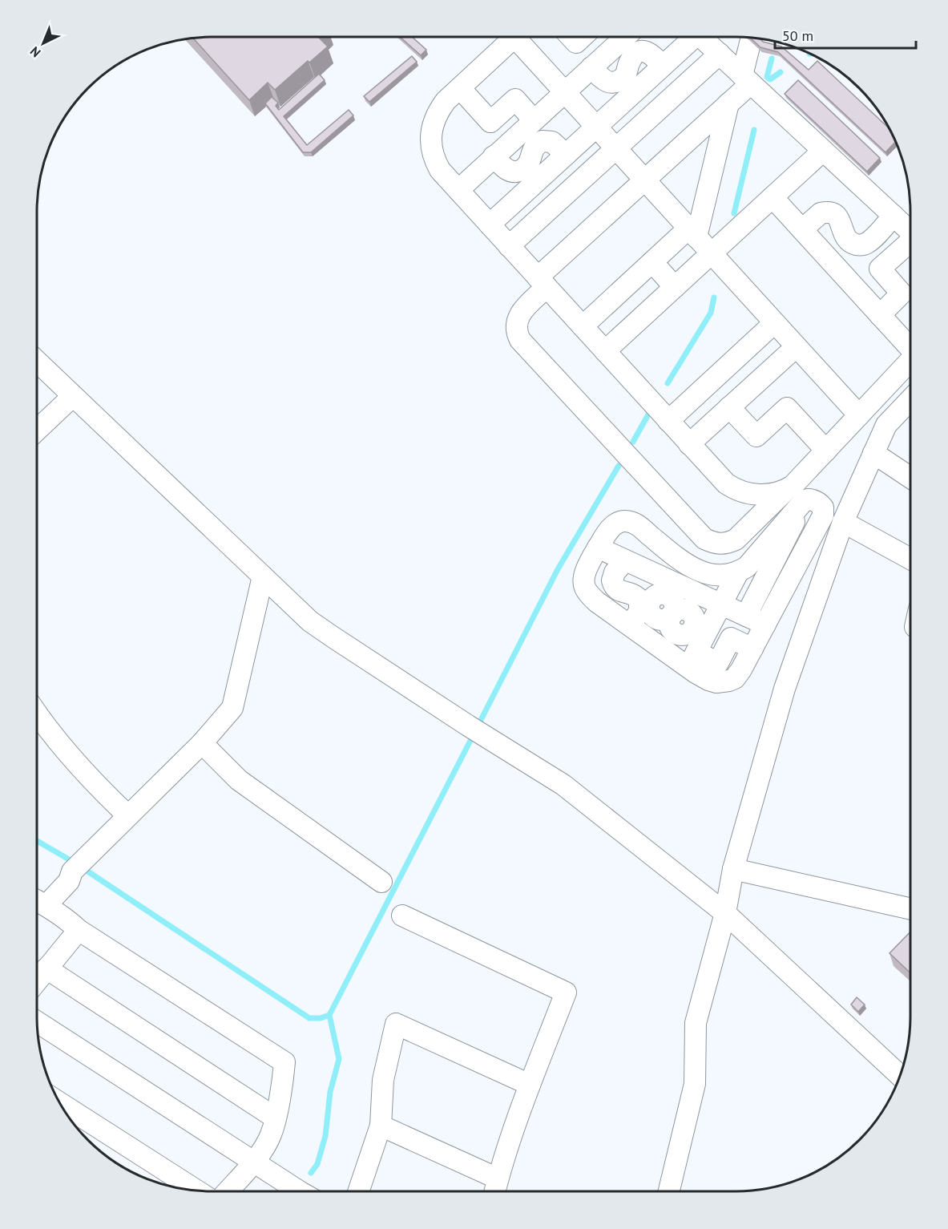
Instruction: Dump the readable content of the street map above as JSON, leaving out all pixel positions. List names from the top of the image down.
{
  "scale_bar": "50 m",
  "north": "bottom left"
}
